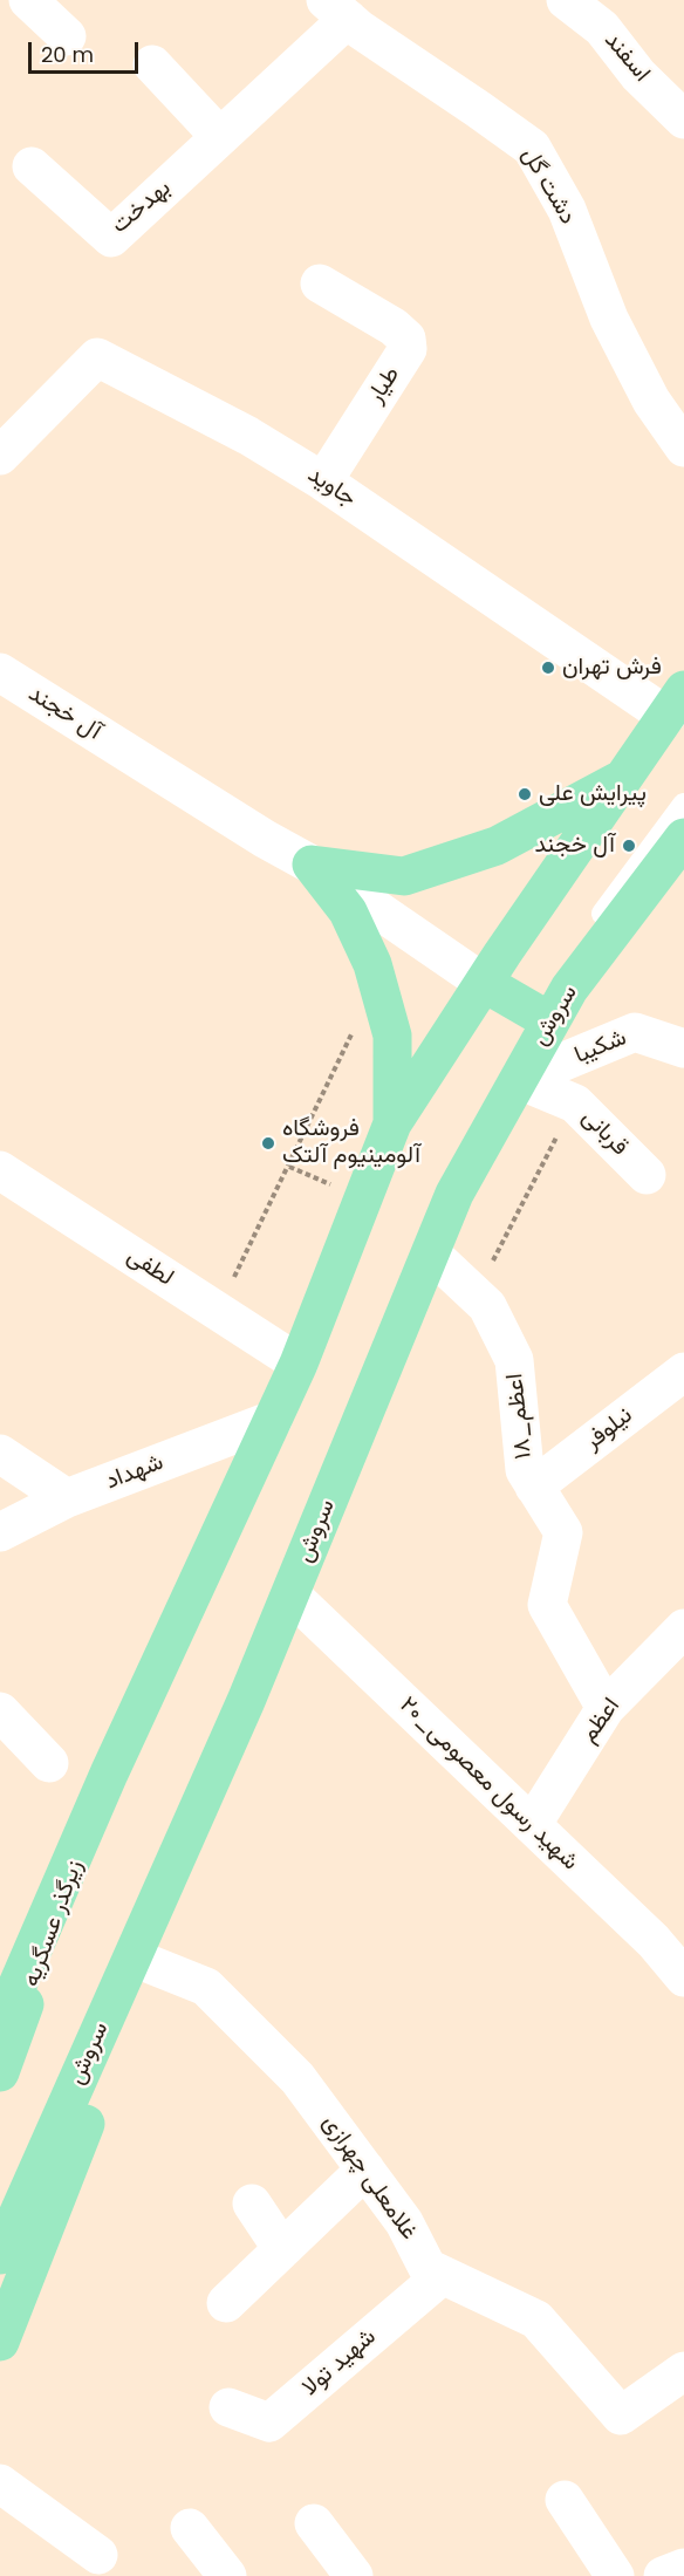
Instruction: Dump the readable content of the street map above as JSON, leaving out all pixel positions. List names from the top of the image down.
{
  "streets": {
    "main road": ["سروش", "زیرگذر عسگریه"],
    "street": [
      "اسفند",
      "دشت گل",
      "بهدخت",
      "طیار",
      "جاوید",
      "آل خجند",
      "شکیبا",
      "قربانی",
      "لطفی",
      "۱۸_اعظم",
      "نیلوفر",
      "شهداد",
      "اعظم",
      "۲۰_شهید رسول معصومی",
      "غلامعلی چهرازی",
      "شهید تولا"
    ]
  },
  "crossings": [
    ["دشت گل", "بهدخت"],
    ["طیار", "جاوید"],
    ["سروش", "شکیبا"],
    ["سروش", "قربانی"],
    ["سروش", "۱۸_اعظم"],
    ["سروش", "۲۰_شهید رسول معصومی"],
    ["شکیبا", "قربانی"],
    ["۱۸_اعظم", "نیلوفر"],
    ["۱۸_اعظم", "اعظم"],
    ["اعظم", "۲۰_شهید رسول معصومی"],
    ["غلامعلی چهرازی", "شهید تولا"]
  ],
  "places": [
    "فرش تهران",
    "پیرایش علی",
    "آل خجند",
    "فروشگاه آلومینیوم آلتک"
  ],
  "scale_bar": "20 m"
}
